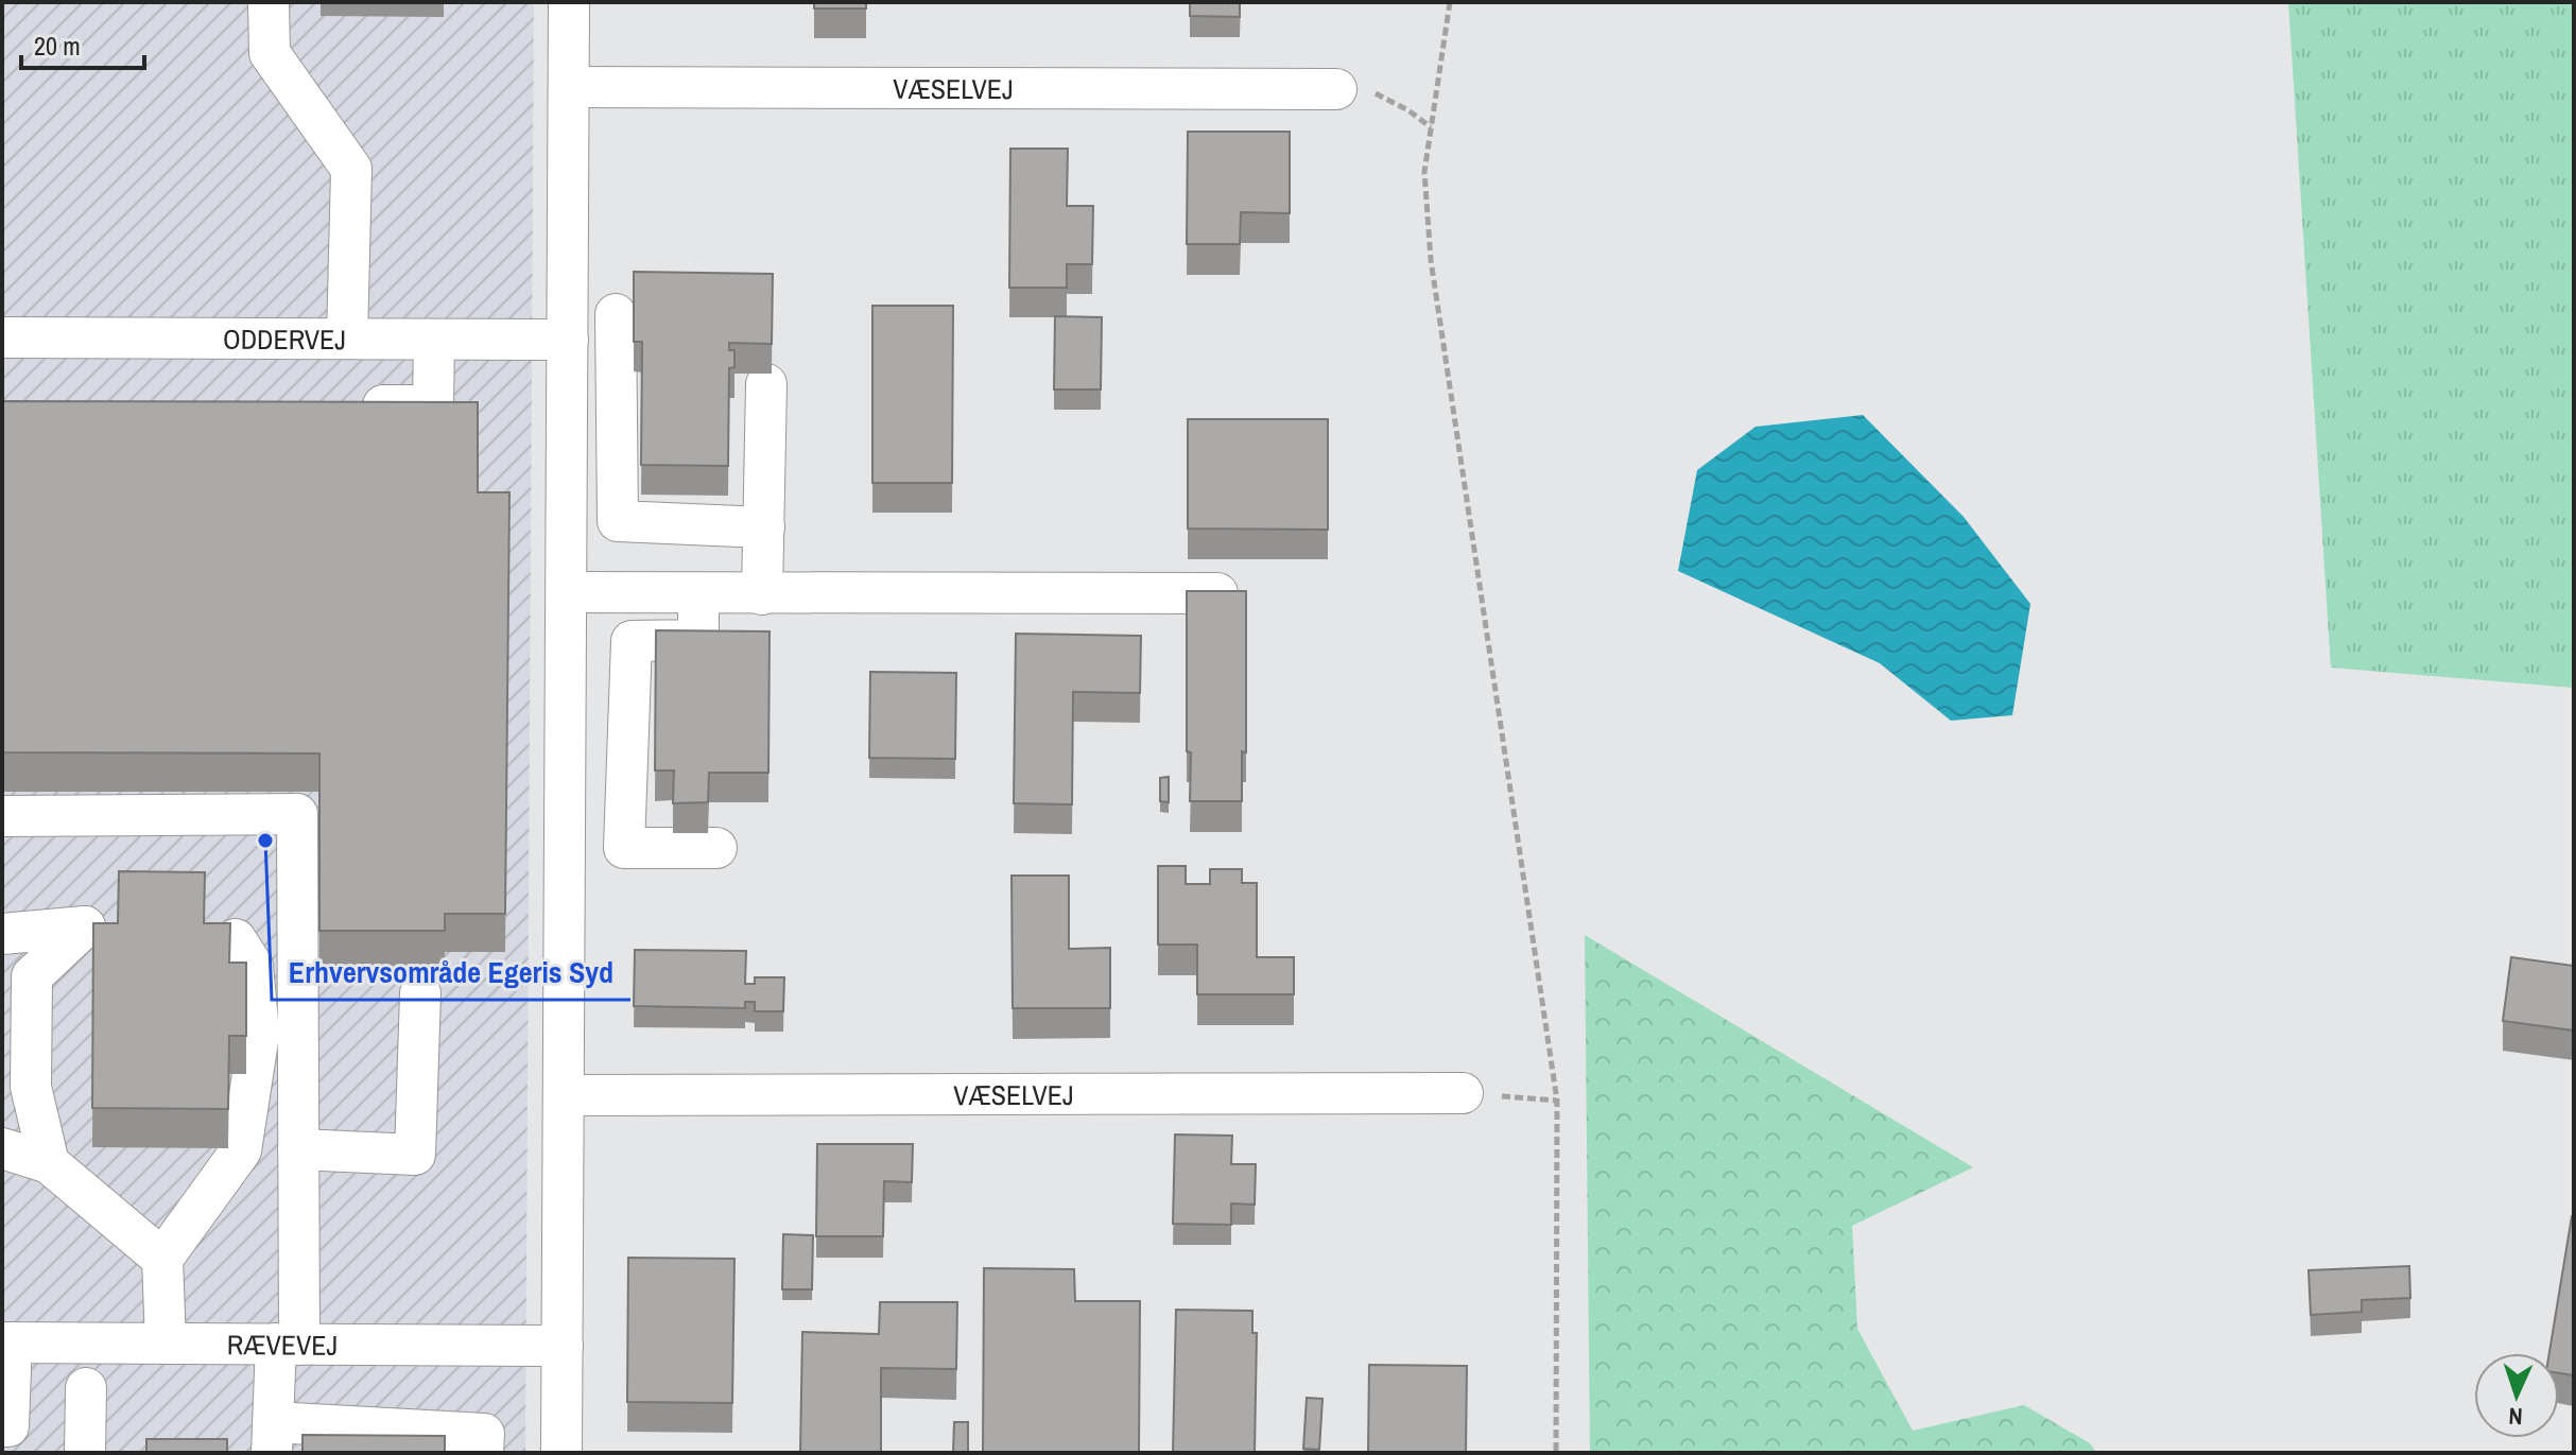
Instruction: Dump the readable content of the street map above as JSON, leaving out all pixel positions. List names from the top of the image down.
{
  "streets": {
    "street": ["VÆSELVEJ", "ODDERVEJ", "RÆVEVEJ"]
  },
  "places": ["Erhvervsområde Egeris Syd"],
  "scale_bar": "20 m",
  "north": "bottom"
}
